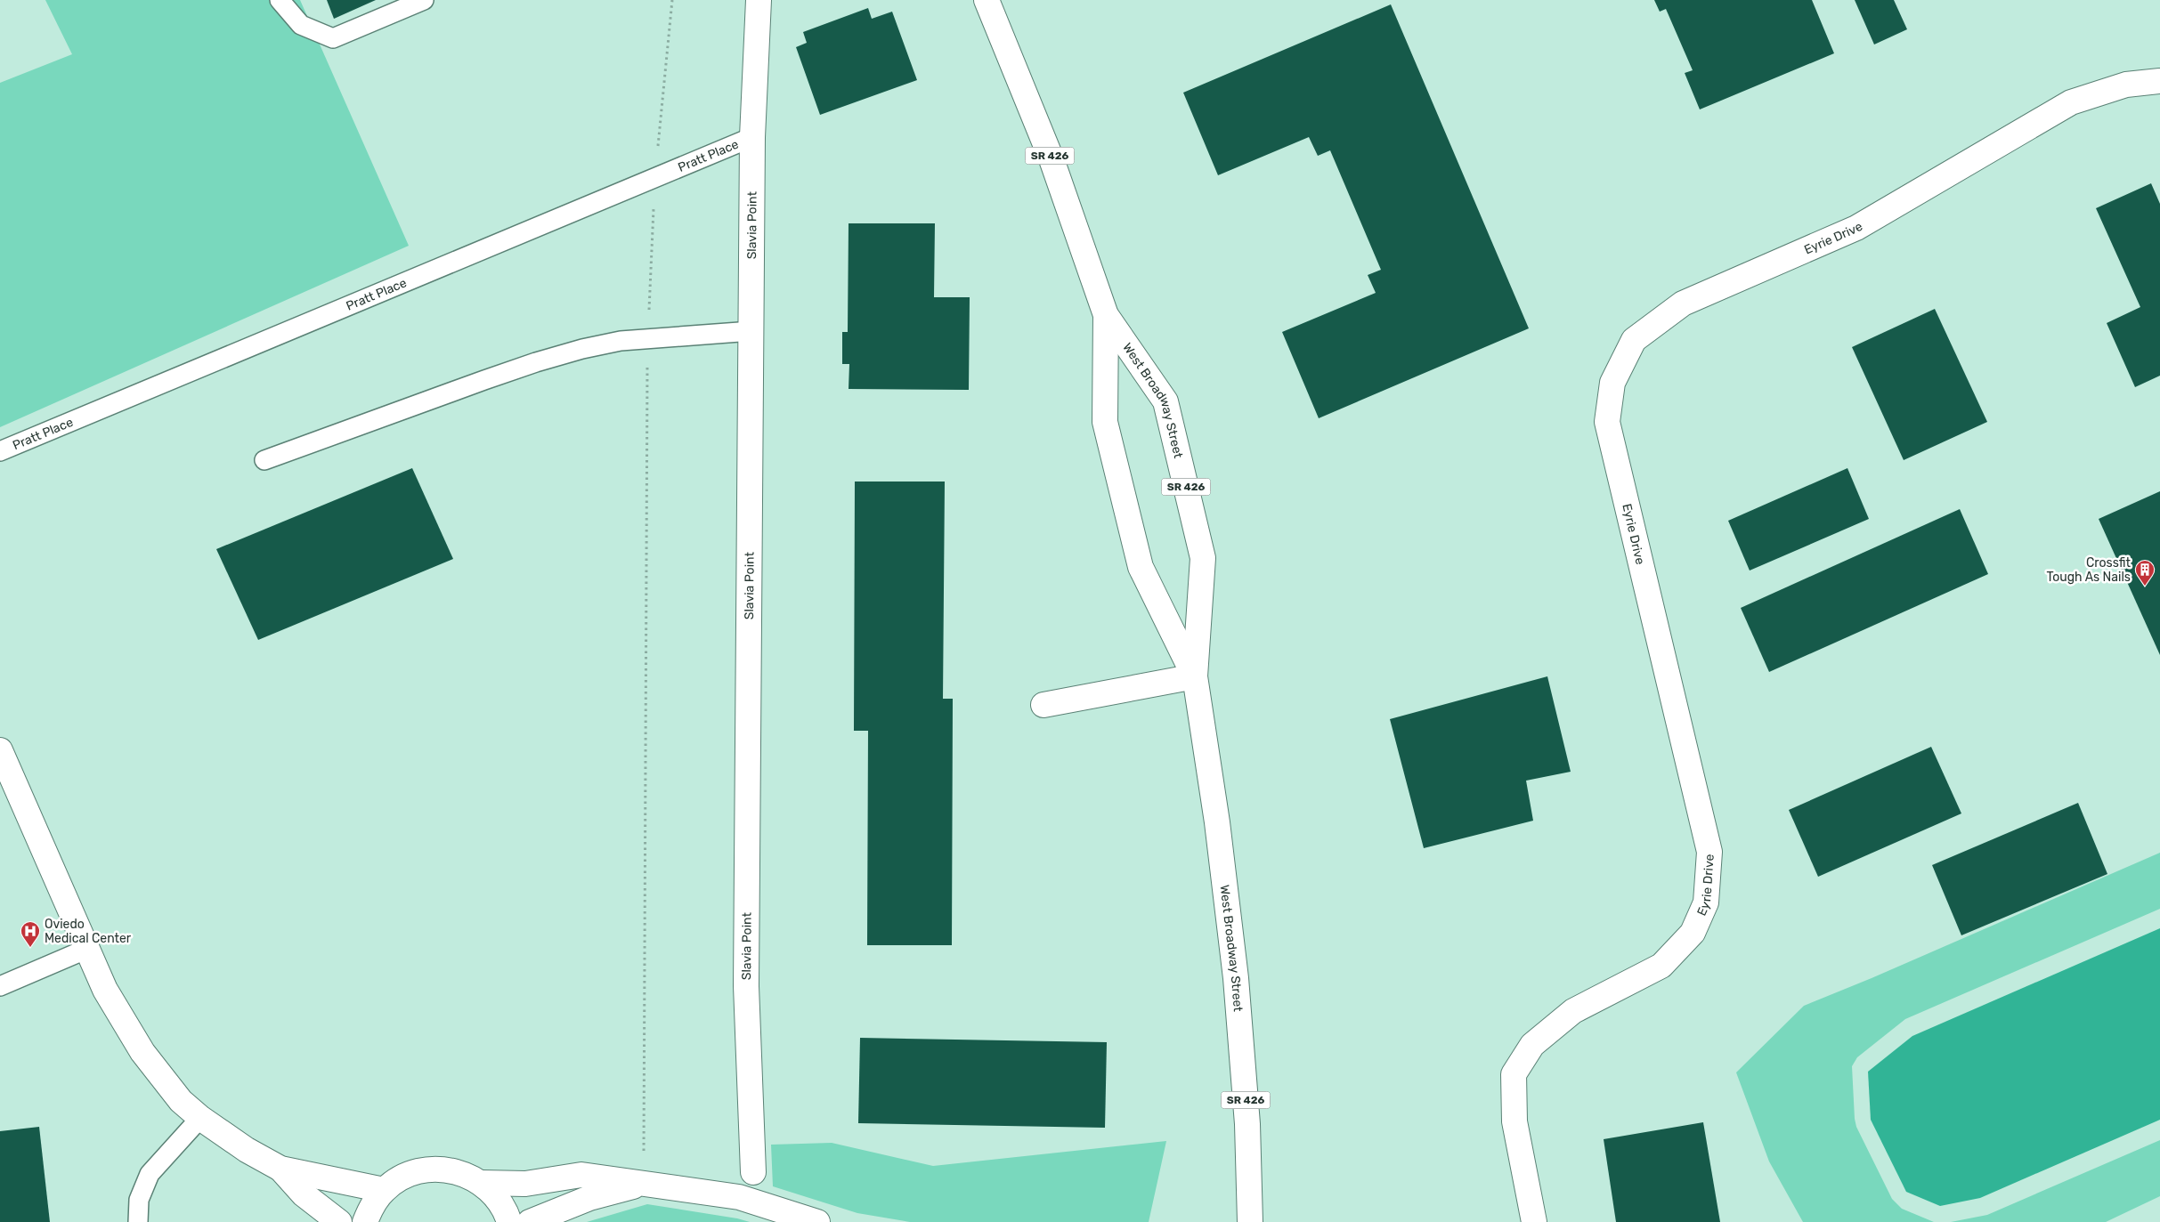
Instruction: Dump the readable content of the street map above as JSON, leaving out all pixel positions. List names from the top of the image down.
{
  "streets": {
    "street": [
      "SR 426",
      "Slavia Point",
      "Eyrie Drive",
      "West Broadway Street"
    ],
    "lane": ["Pratt Place"]
  },
  "crossings": [
    ["Pratt Place", "Slavia Point"]
  ],
  "places": {
    "building": ["Crossfit Tough As Nails"],
    "hospital": ["Oviedo Medical Center"]
  }
}
